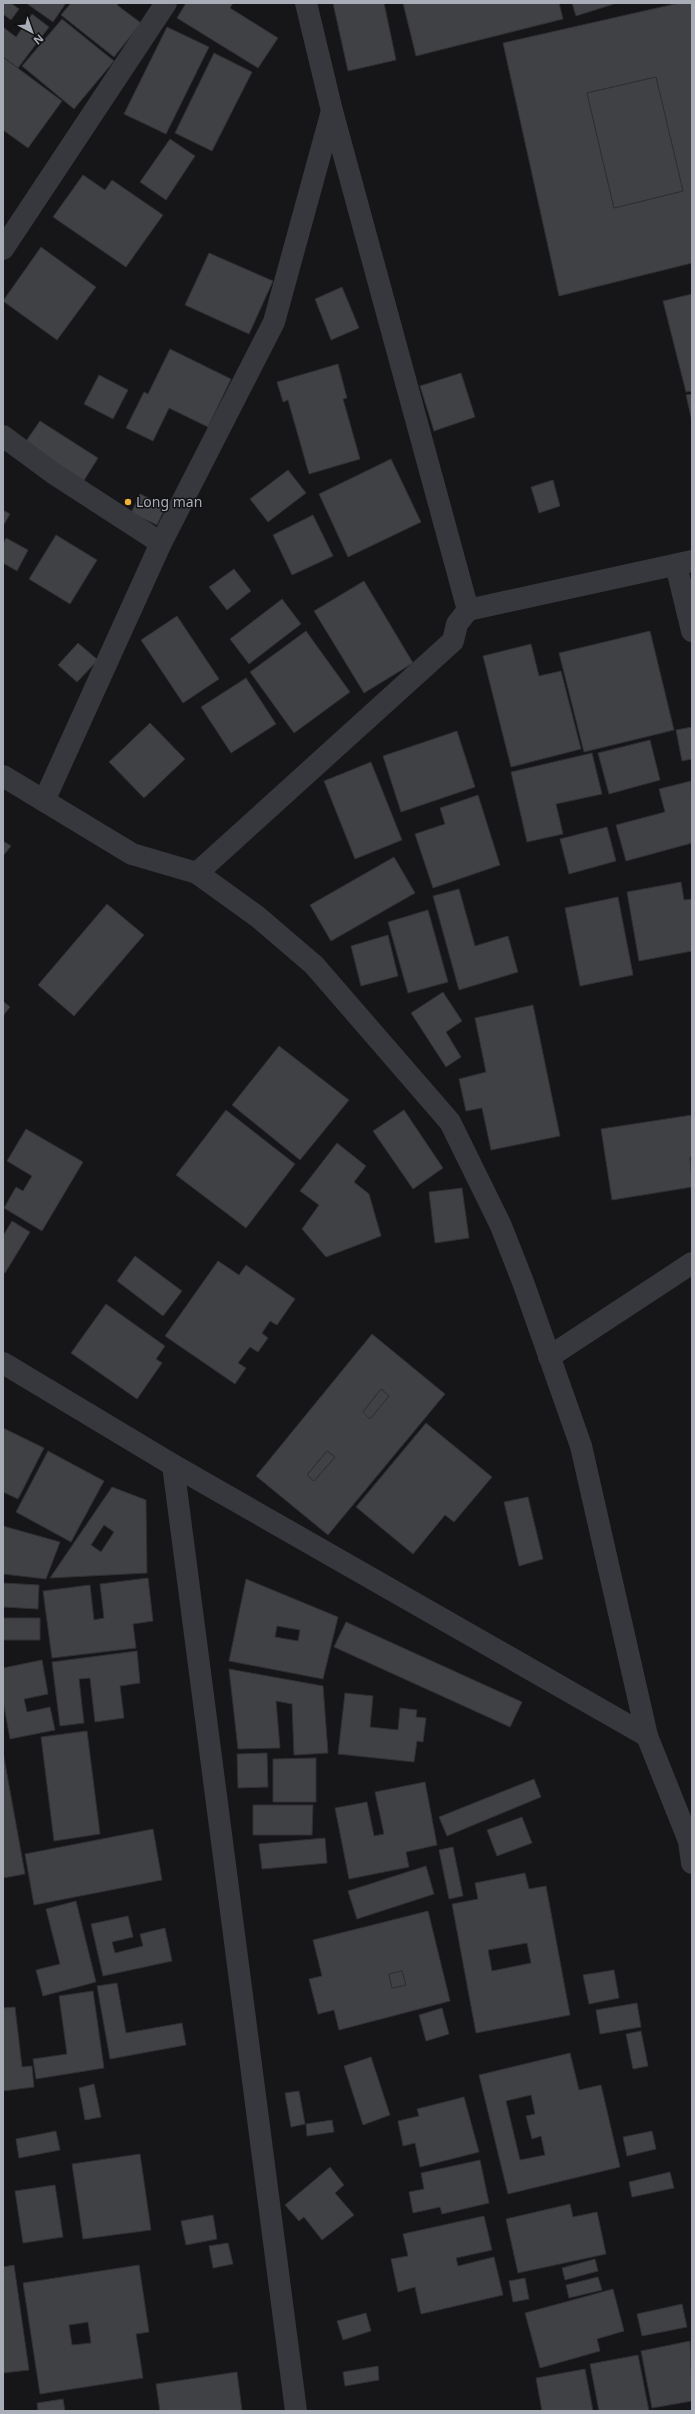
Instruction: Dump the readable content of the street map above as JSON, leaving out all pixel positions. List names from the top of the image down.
{
  "places": ["Long man"],
  "north": "bottom right"
}
